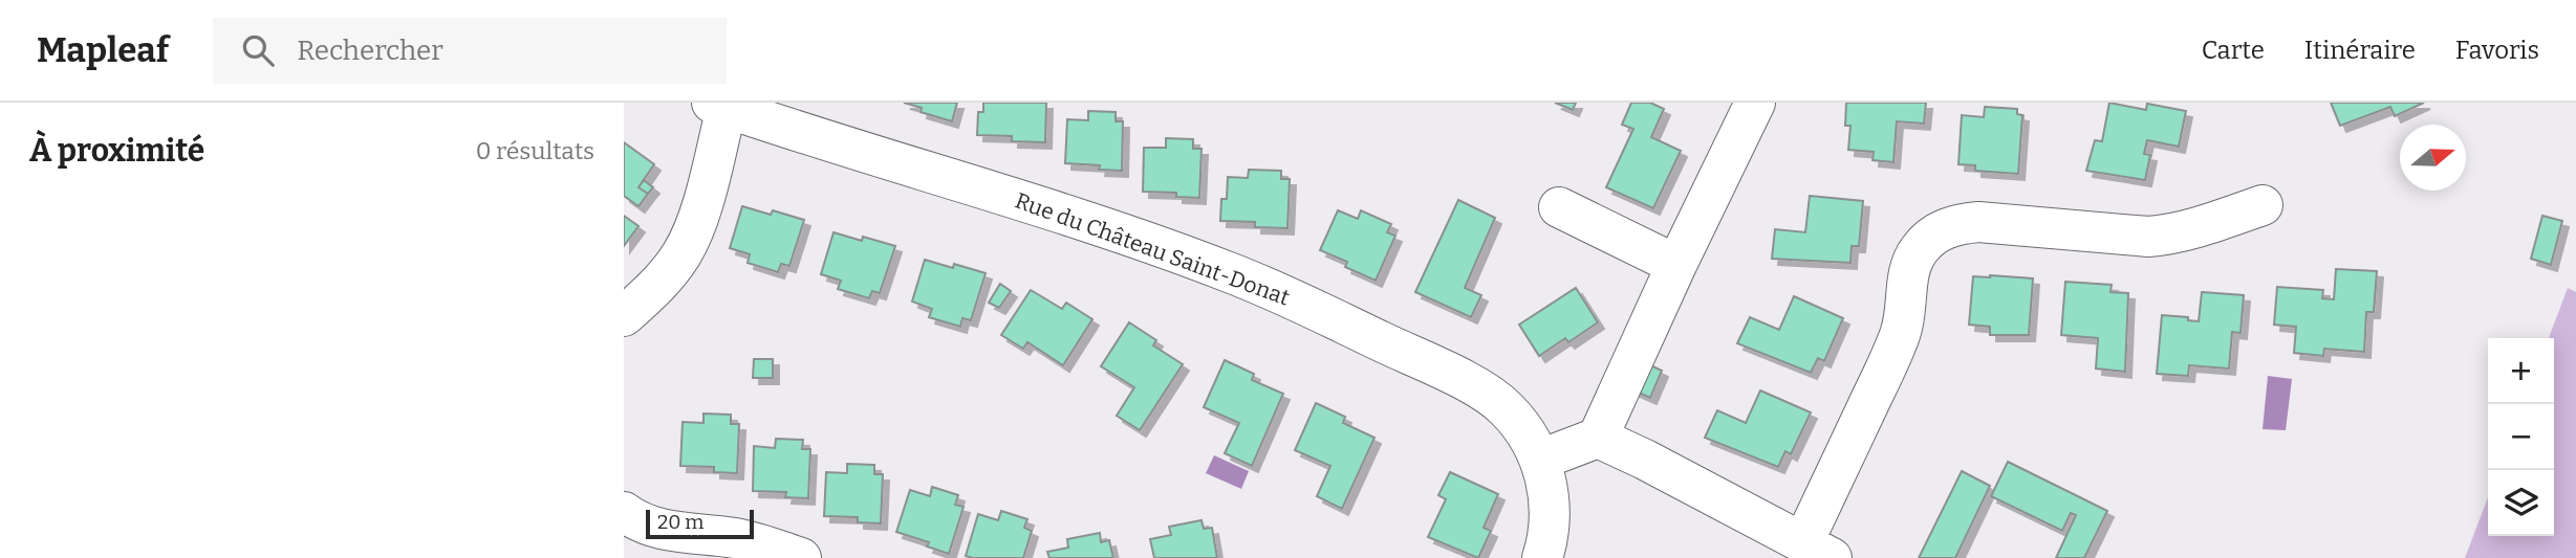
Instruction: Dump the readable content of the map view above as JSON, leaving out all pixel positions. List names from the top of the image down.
{
  "streets": {
    "street": ["Rue du Château Saint-Donat"]
  },
  "scale_bar": "20 m",
  "north": "right",
  "page": {
    "header": "Mapleaf",
    "search": "Rechercher",
    "nav": ["Carte", "Itinéraire", "Favoris"],
    "heading": ["À proximité", "0 résultats"],
    "map_buttons": ["+", "−"],
    "scale": "20 m"
  }
}
